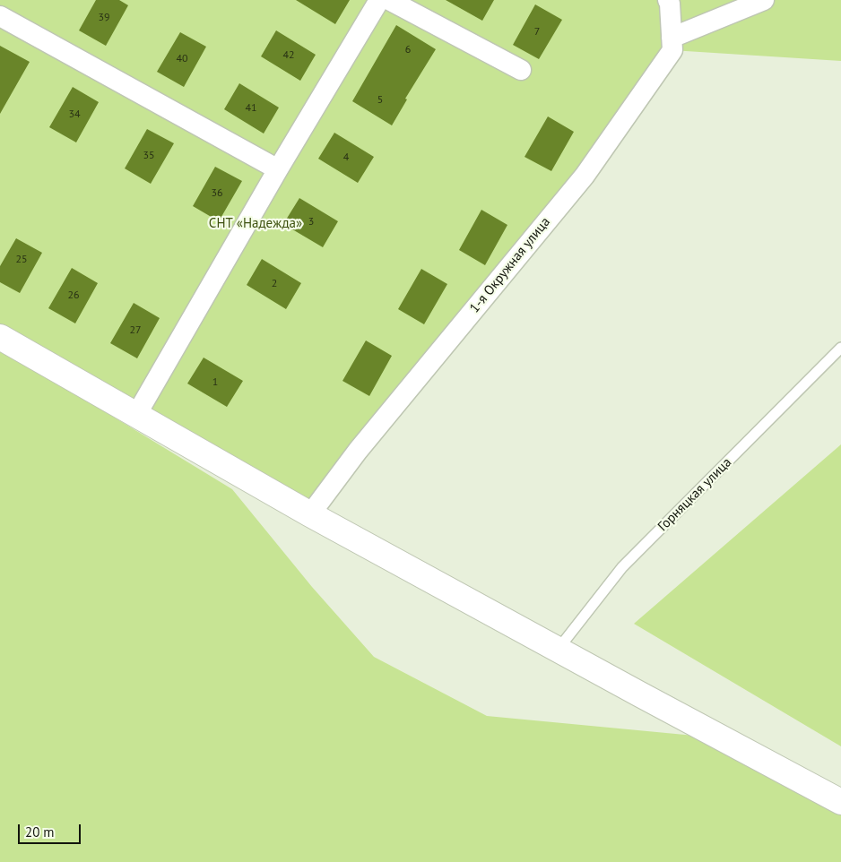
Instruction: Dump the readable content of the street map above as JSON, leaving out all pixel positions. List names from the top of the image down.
{
  "streets": {
    "street": ["1-я Окружная улица"],
    "lane": ["Горняцкая улица"]
  },
  "parks": ["СНТ «Надежда»"],
  "house_numbers": [
    "39",
    "7",
    "6",
    "42",
    "40",
    "5",
    "41",
    "34",
    "35",
    "4",
    "36",
    "3",
    "25",
    "2",
    "26",
    "27",
    "1"
  ],
  "scale_bar": "20 m"
}
